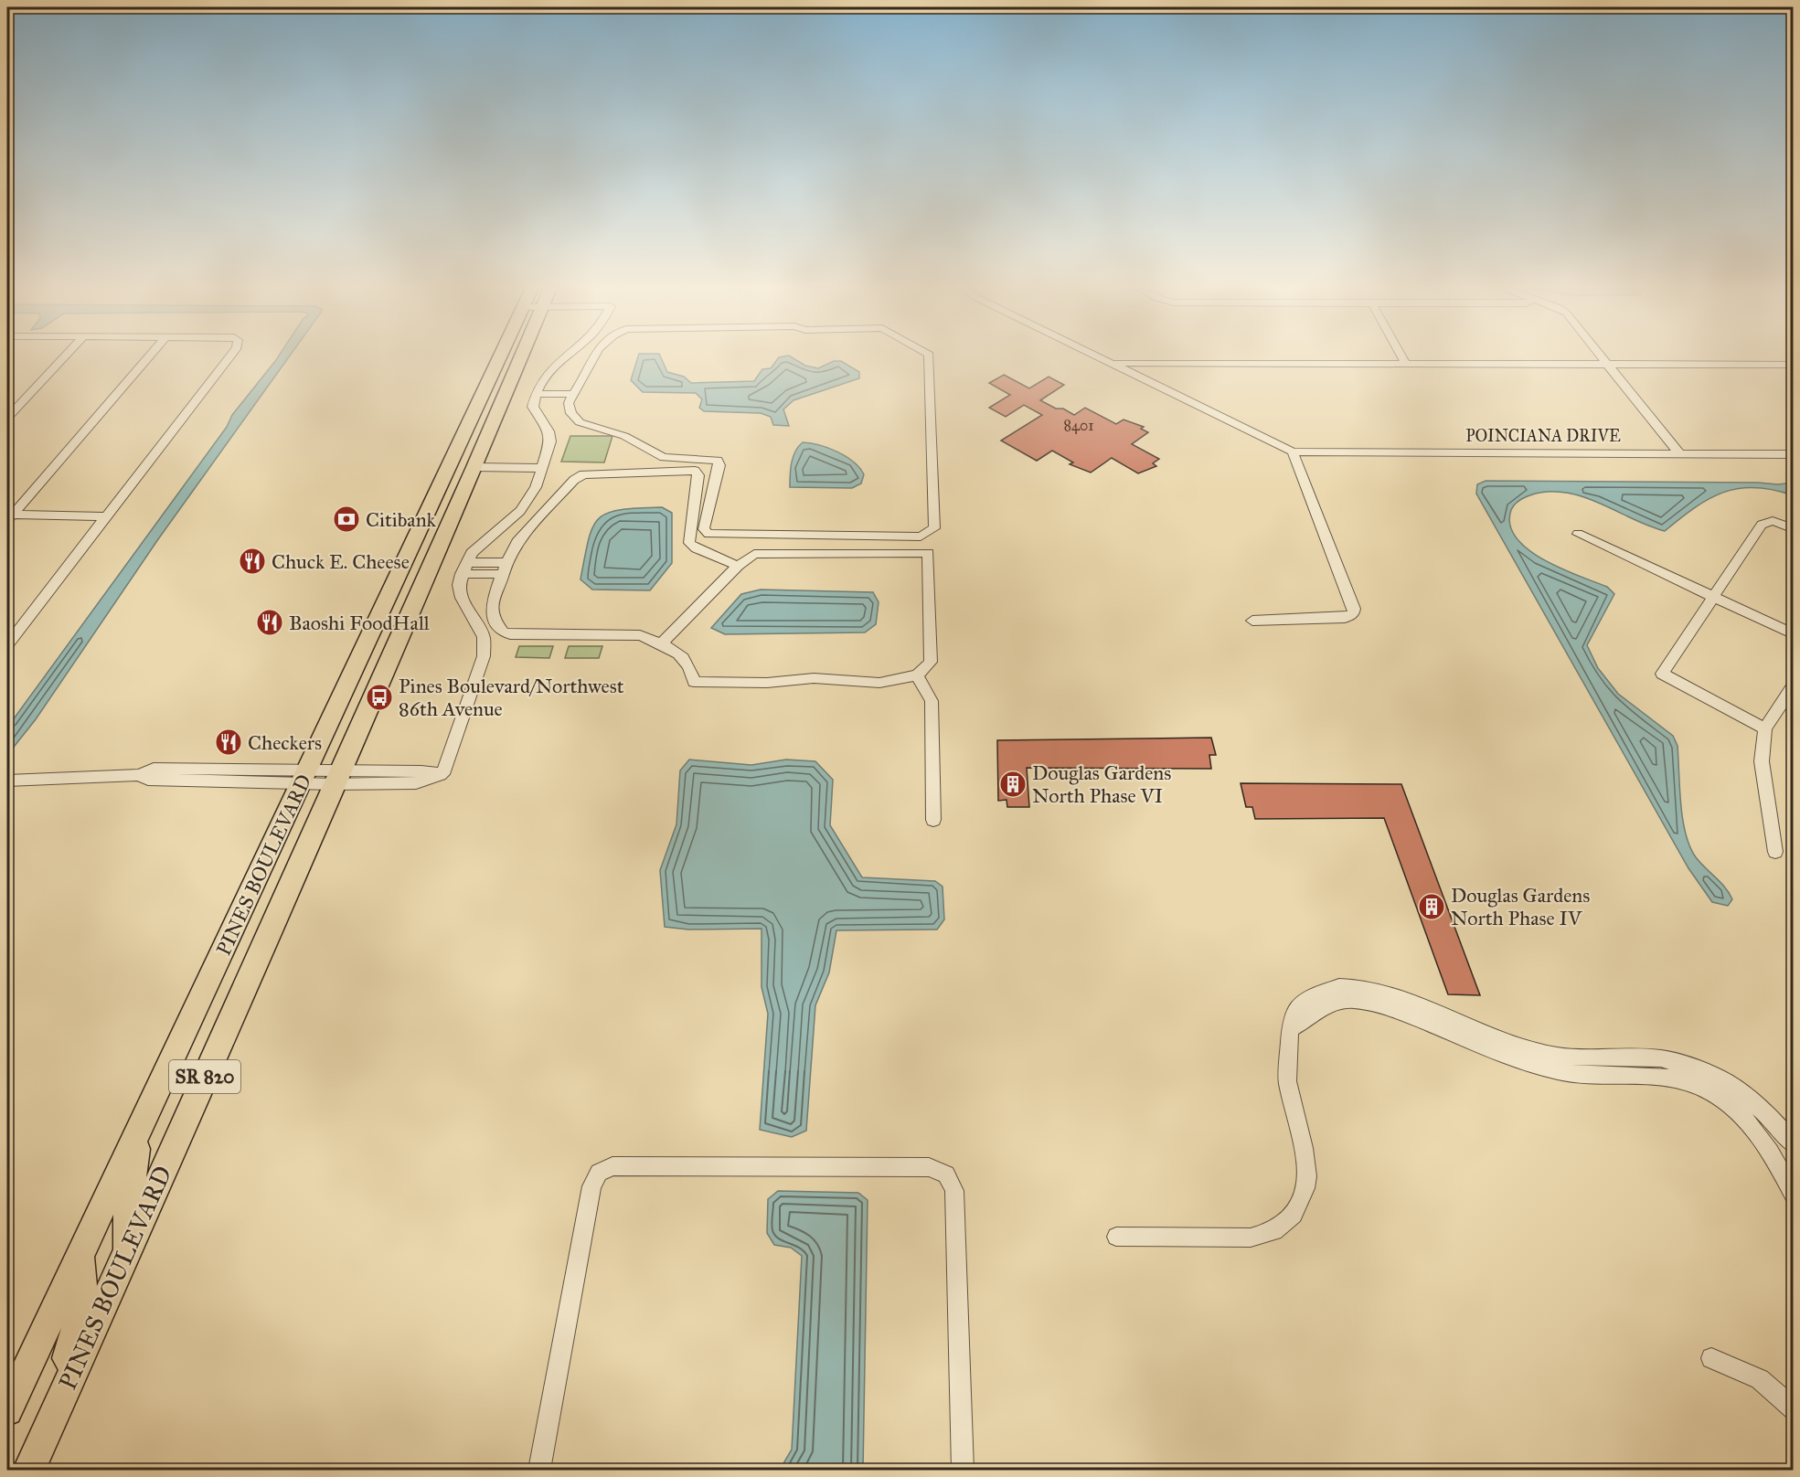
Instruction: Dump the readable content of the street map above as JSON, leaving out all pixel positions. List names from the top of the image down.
{
  "streets": {
    "highway": ["PINES BOULEVARD", "SR 820"],
    "street": ["POINCIANA DRIVE"]
  },
  "places": {
    "bank": ["Citibank"],
    "restaurant": ["Chuck E. Cheese", "Baoshi FoodHall", "Checkers"],
    "bus stop": ["Pines Boulevard/Northwest 86th Avenue"],
    "building": ["Douglas Gardens North Phase VI", "Douglas Gardens North Phase IV"]
  },
  "house_numbers": ["8401"]
}
